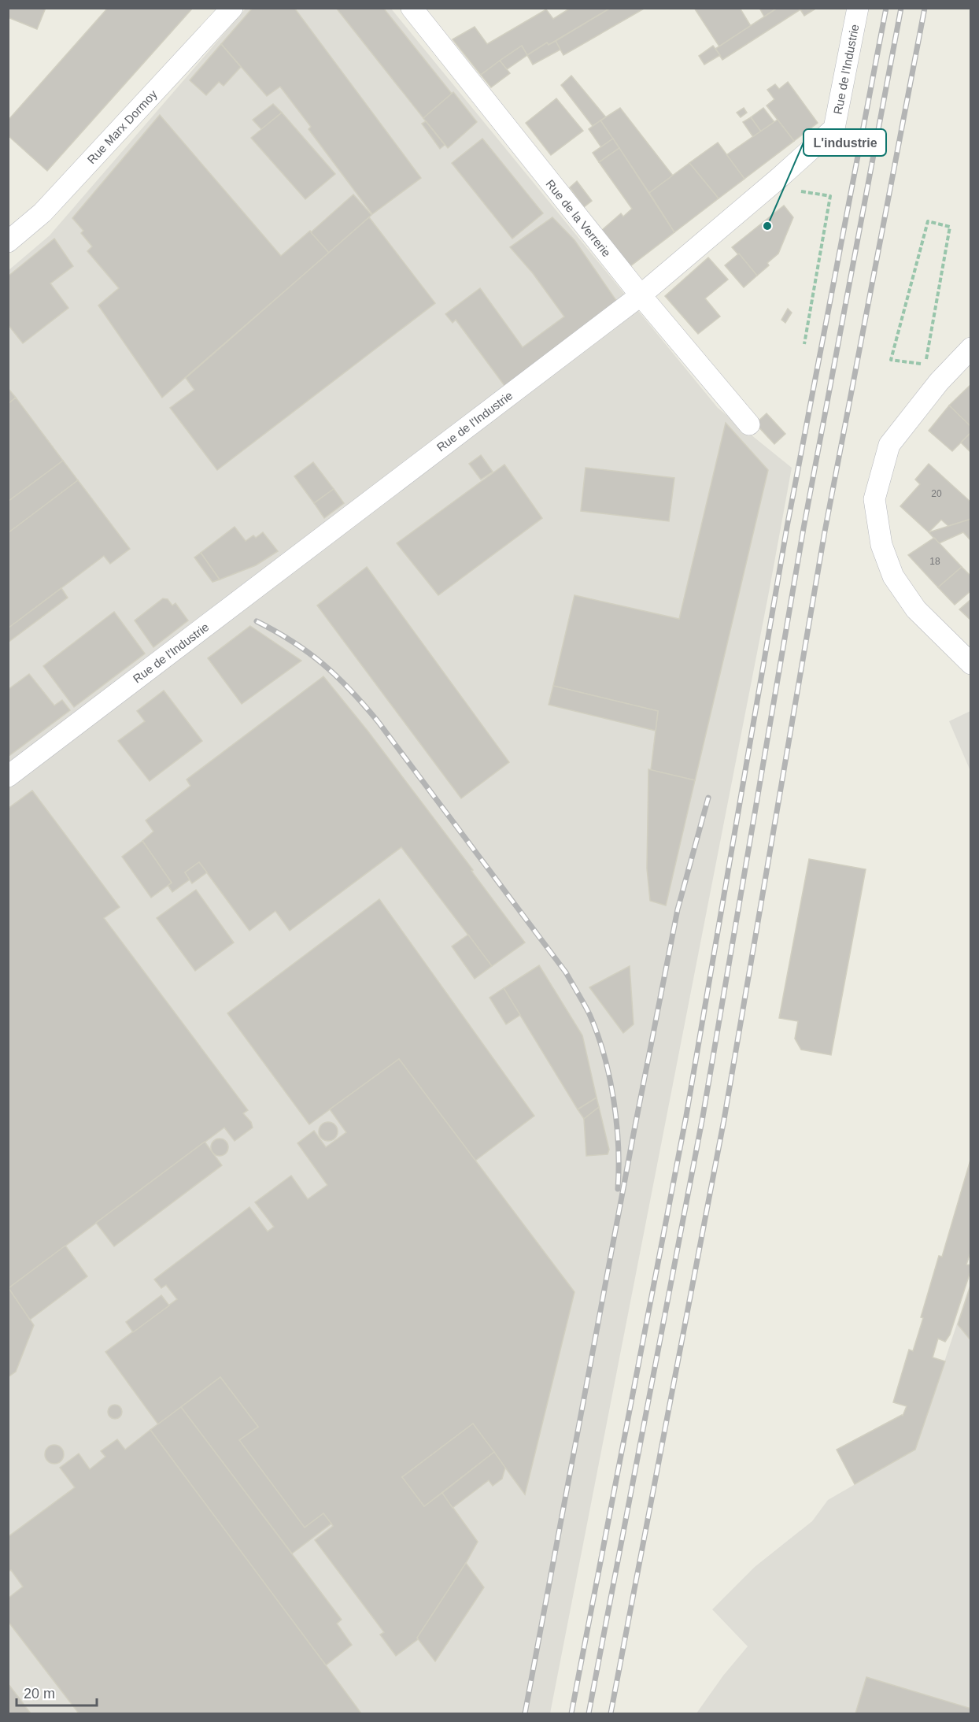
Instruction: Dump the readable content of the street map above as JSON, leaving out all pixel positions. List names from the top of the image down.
{
  "streets": {
    "street": ["Rue de l'Industrie", "Rue Marx Dormoy", "Rue de la Verrerie"]
  },
  "crossings": [
    ["Rue de l'Industrie", "Rue de la Verrerie"]
  ],
  "places": ["L'industrie"],
  "house_numbers": ["20", "18"],
  "scale_bar": "20 m"
}
